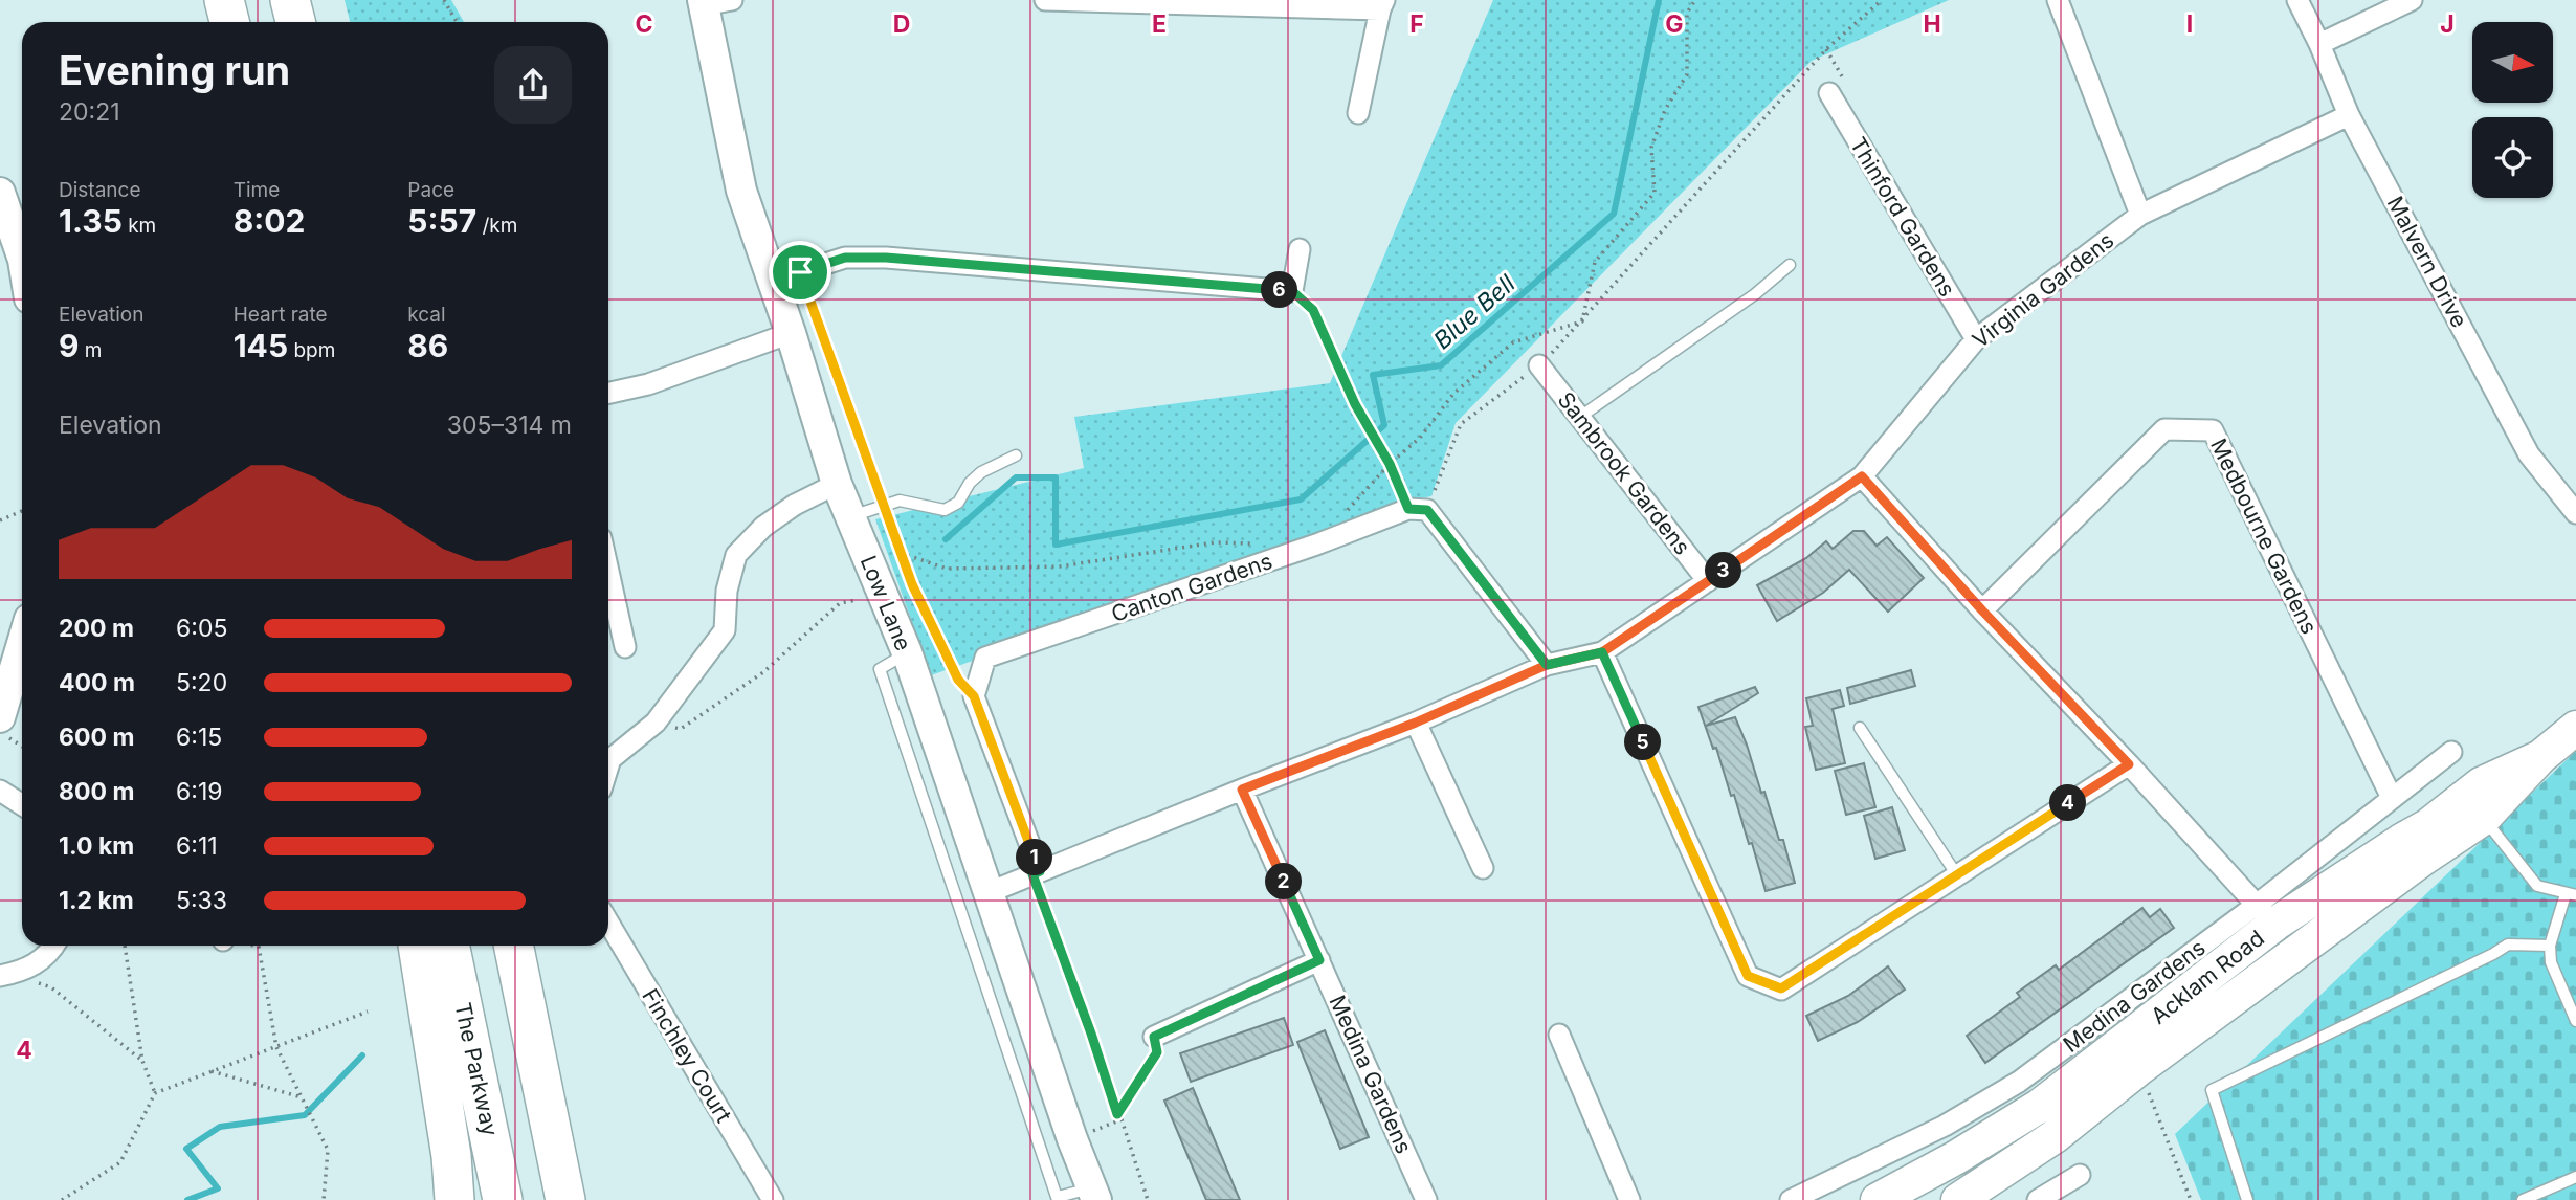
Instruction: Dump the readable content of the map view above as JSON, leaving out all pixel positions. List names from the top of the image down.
{
  "streets": {
    "highway": ["The Parkway"],
    "main road": ["Low Lane", "Acklam Road"],
    "street": [
      "Thinford Gardens",
      "Malvern Drive",
      "Virginia Gardens",
      "Sambrook Gardens",
      "Medbourne Gardens",
      "Canton Gardens",
      "Medina Gardens",
      "Finchley Court"
    ]
  },
  "crossings": [
    ["Thinford Gardens", "Virginia Gardens"],
    ["Malvern Drive", "Virginia Gardens"],
    ["Virginia Gardens", "Sambrook Gardens"],
    ["Virginia Gardens", "Low Lane"],
    ["Virginia Gardens", "Medina Gardens"],
    ["Medbourne Gardens", "Medina Gardens"],
    ["Acklam Road", "Medina Gardens"]
  ],
  "water": ["Blue Bell"],
  "north": "right",
  "page": {
    "heading": ["Evening run", "20:21"],
    "stats": [
      ["Distance", "1.35 km"],
      ["Time", "8:02"],
      ["Pace", "5:57 /km"],
      ["Elevation", "9 m"],
      ["Heart rate", "145 bpm"],
      ["kcal", "86"]
    ],
    "pins": [
      "6",
      "3",
      "5",
      "4",
      "1",
      "2"
    ],
    "chart": ["Elevation", "305–314 m"],
    "list": [
      {
        "name": "200 m",
        "note": "6:05"
      },
      {
        "name": "400 m",
        "note": "5:20"
      },
      {
        "name": "600 m",
        "note": "6:15"
      },
      {
        "name": "800 m",
        "note": "6:19"
      },
      {
        "name": "1.0 km",
        "note": "6:11"
      },
      {
        "name": "1.2 km",
        "note": "5:33"
      }
    ]
  },
  "grid": {
    "columns": [
      "C",
      "D",
      "E",
      "F",
      "G",
      "H",
      "I",
      "J"
    ],
    "rows": ["4"]
  }
}
